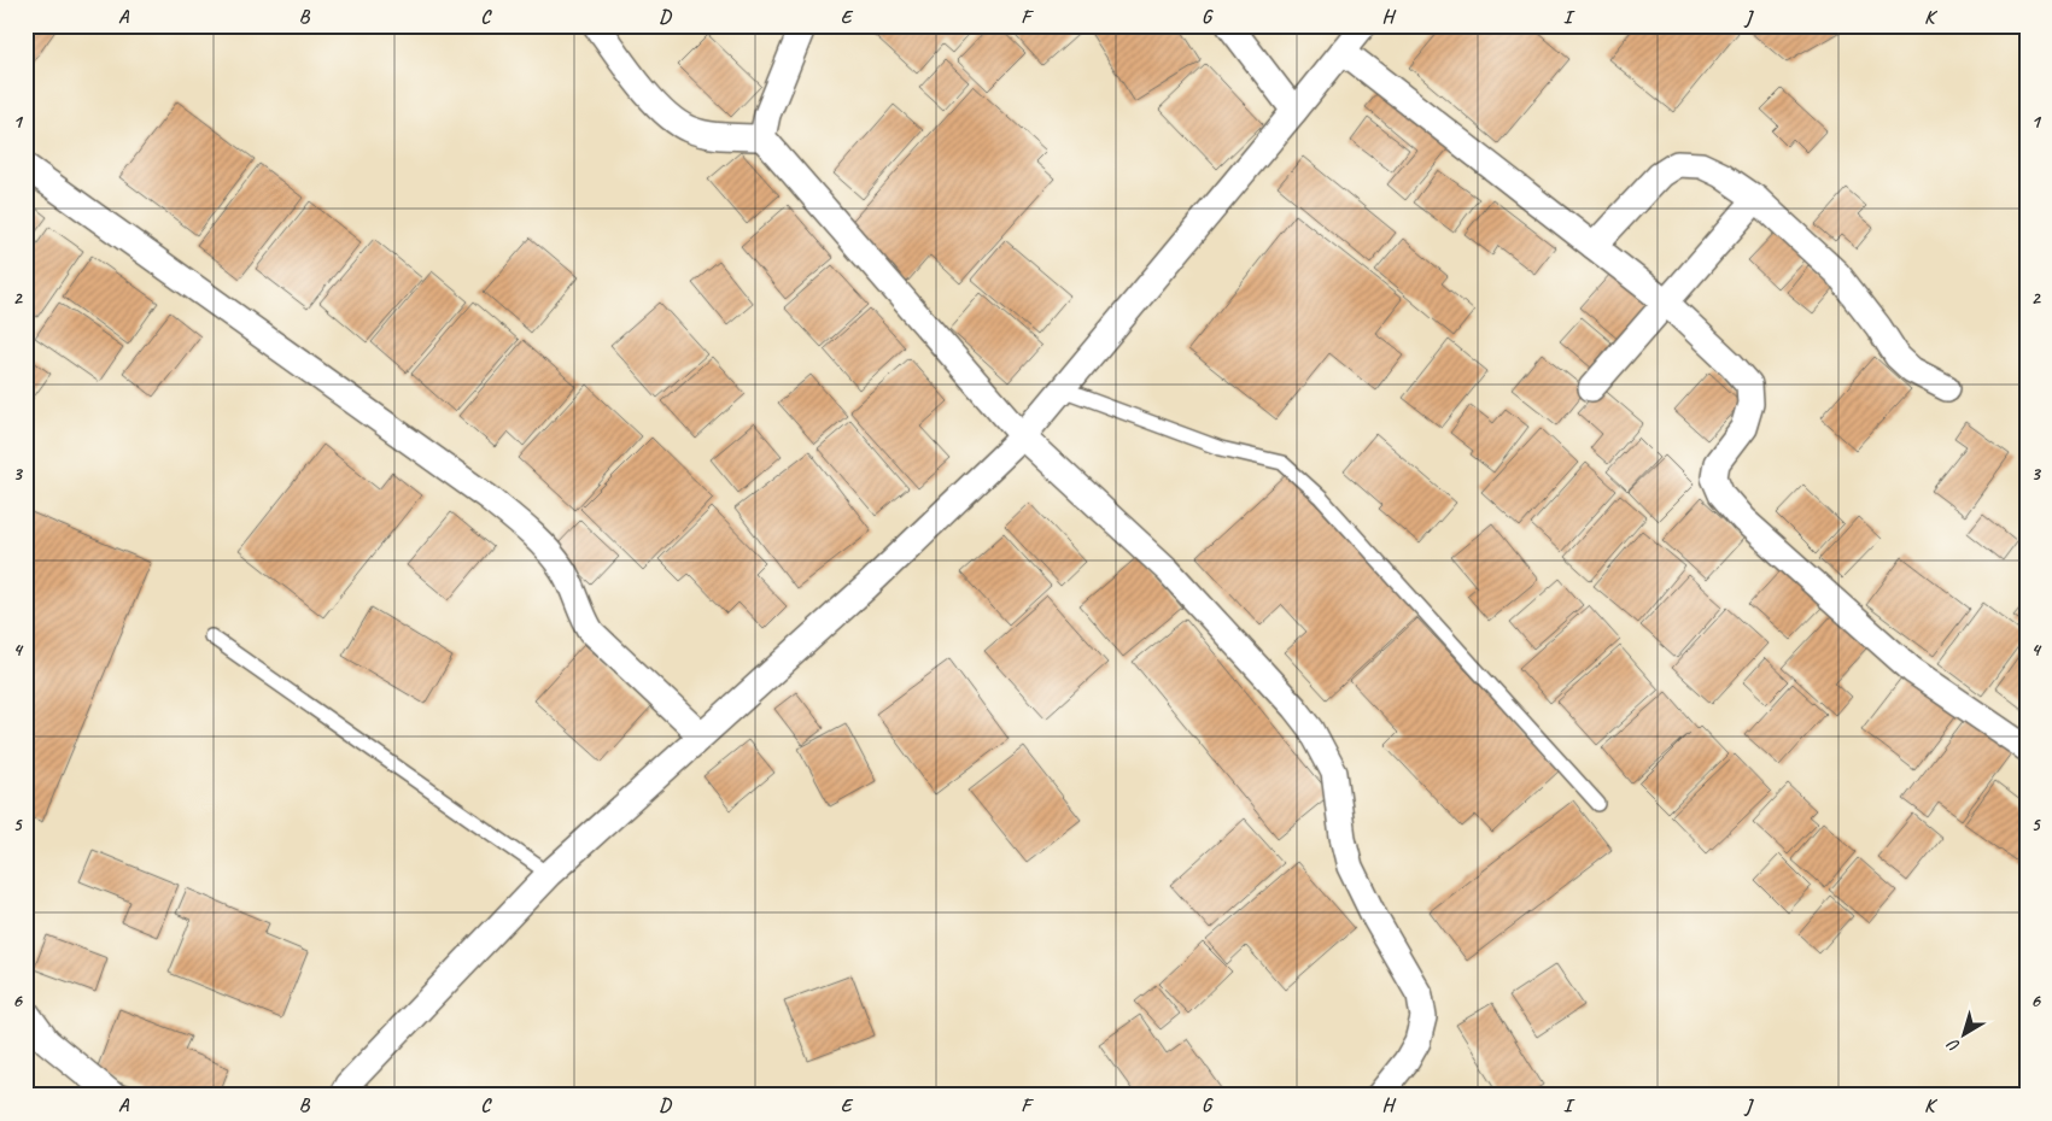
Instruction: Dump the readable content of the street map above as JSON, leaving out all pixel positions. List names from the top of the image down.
{
  "north": "bottom left",
  "grid": {
    "columns": [
      "A",
      "B",
      "C",
      "D",
      "E",
      "F",
      "G",
      "H",
      "I",
      "J",
      "K"
    ],
    "rows": [
      "1",
      "2",
      "3",
      "4",
      "5",
      "6"
    ]
  }
}
